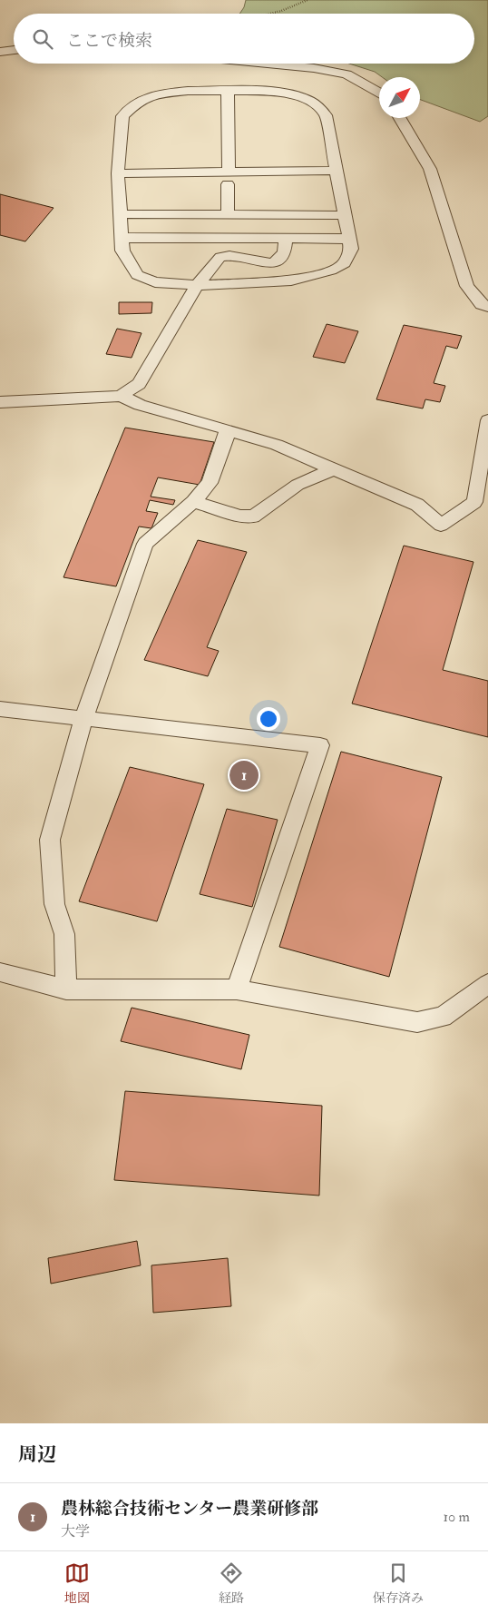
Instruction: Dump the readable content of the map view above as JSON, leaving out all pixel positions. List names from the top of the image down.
{
  "north": "top right",
  "page": {
    "search": "ここで検索",
    "pins": "1",
    "heading": "周辺",
    "list": [
      {
        "mark": "1",
        "name": "農林総合技術センター農業研修部",
        "note": "大学",
        "value": "10 m"
      }
    ],
    "nav": ["地図", "経路", "保存済み"]
  }
}
